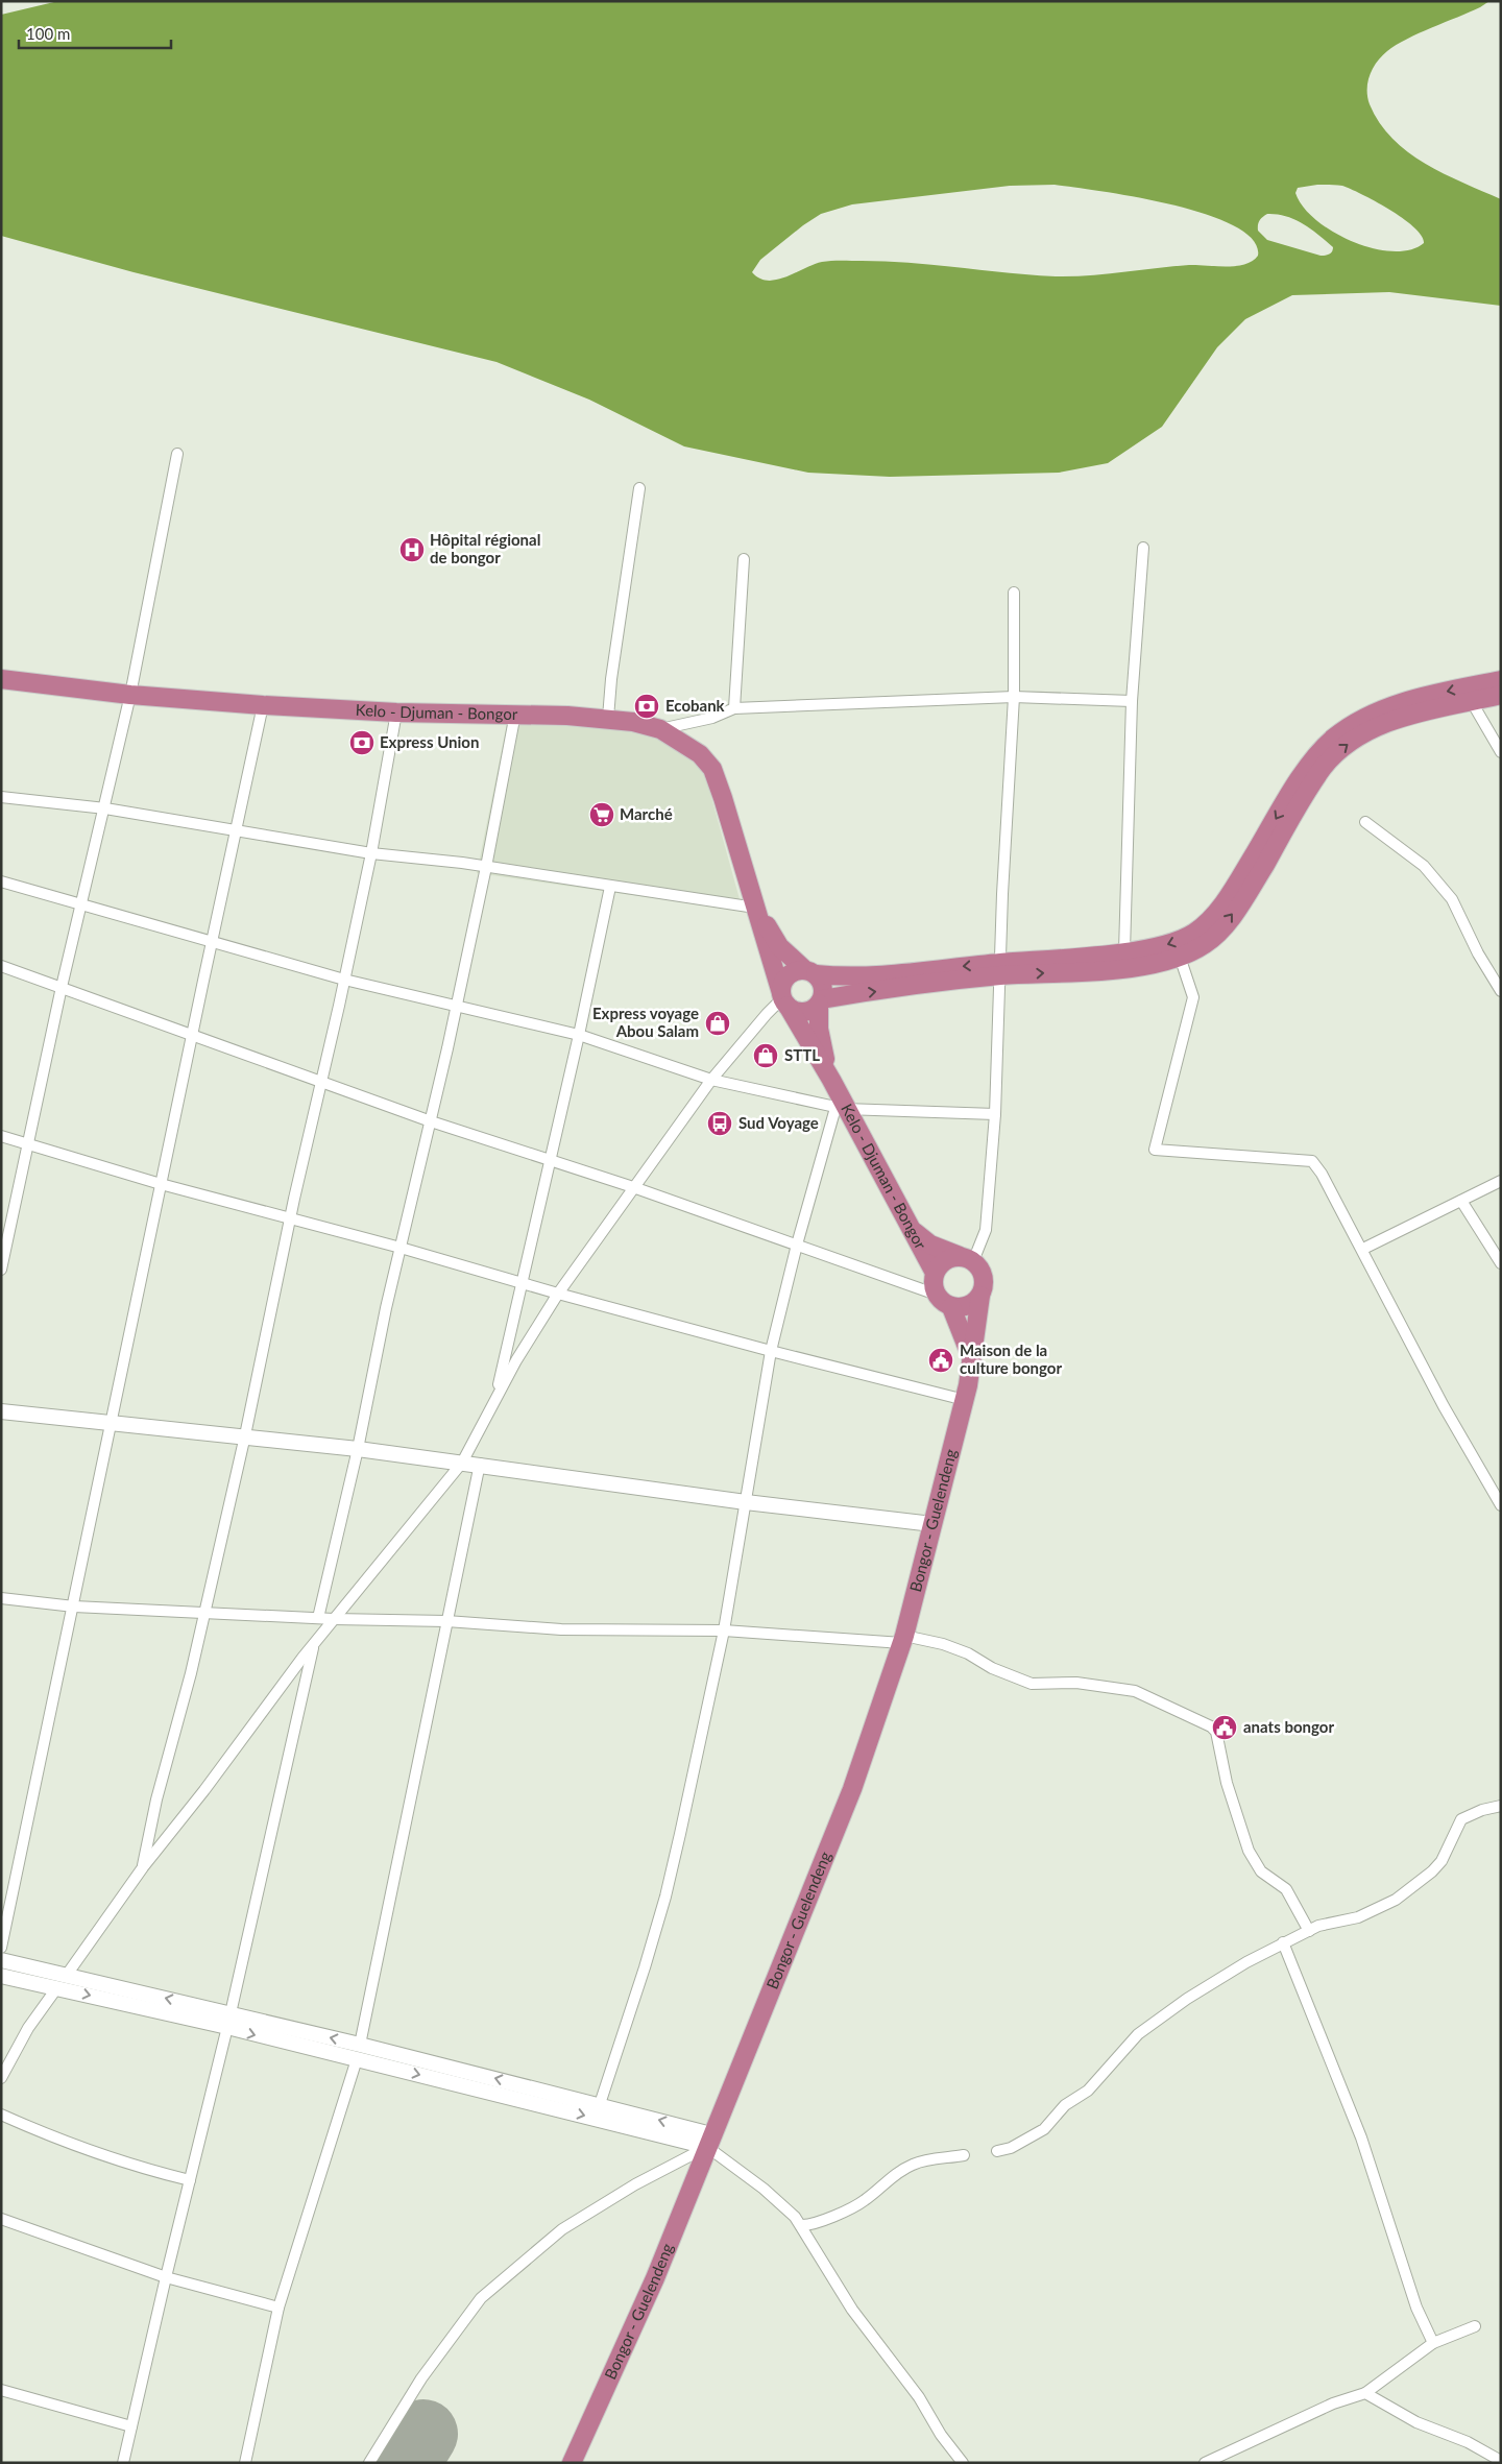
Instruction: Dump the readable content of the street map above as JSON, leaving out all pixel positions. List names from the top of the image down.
{
  "streets": {
    "highway": ["Kelo - Djuman - Bongor", "Bongor - Guelendeng"]
  },
  "crossings": [
    ["Kelo - Djuman - Bongor", "Bongor - Guelendeng"]
  ],
  "places": {
    "hospital": ["Hôpital régional de bongor"],
    "bank": ["Ecobank", "Express Union"],
    "supermarket": ["Marché"],
    "shop": ["Express voyage Abou Salam", "STTL"],
    "bus stop": ["Sud Voyage"],
    "public building": ["Maison de la culture bongor", "anats bongor"]
  },
  "scale_bar": "100 m"
}
